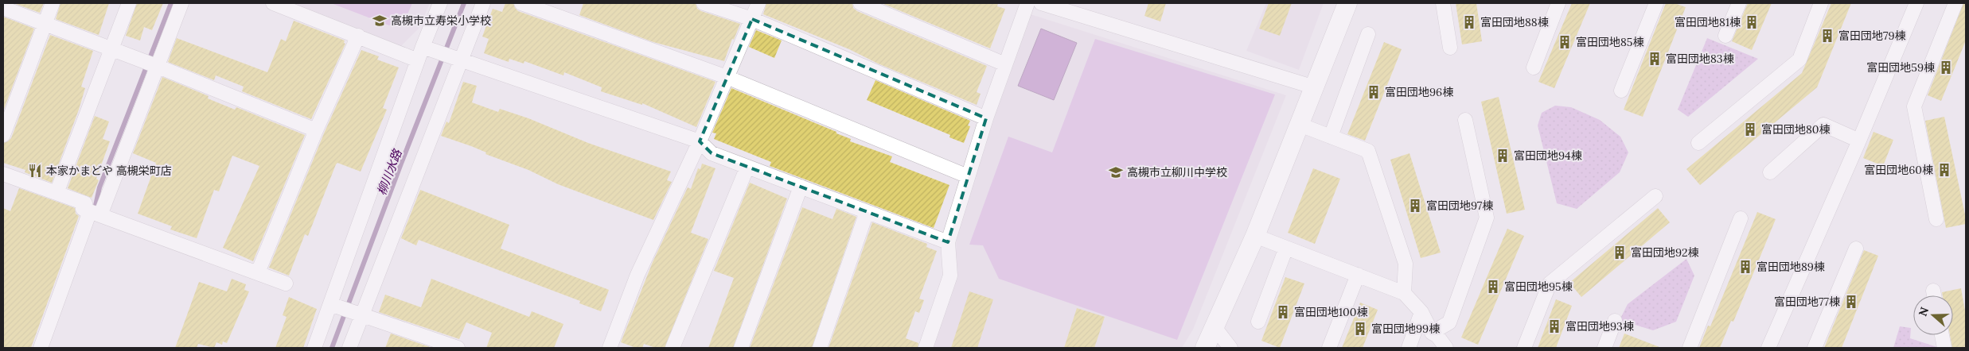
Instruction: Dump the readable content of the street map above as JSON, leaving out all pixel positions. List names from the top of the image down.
{
  "water": ["柳川水路"],
  "places": {
    "school or university": ["高槻市立寿栄小学校", "高槻市立柳川中学校"],
    "building": [
      "富田団地88棟",
      "富田団地81棟",
      "富田団地79棟",
      "富田団地85棟",
      "富田団地83棟",
      "富田団地59棟",
      "富田団地96棟",
      "富田団地80棟",
      "富田団地94棟",
      "富田団地60棟",
      "富田団地97棟",
      "富田団地92棟",
      "富田団地89棟",
      "富田団地95棟",
      "富田団地77棟",
      "富田団地100棟",
      "富田団地93棟",
      "富田団地99棟"
    ],
    "restaurant": ["本家かまどや 高槻栄町店"]
  },
  "north": "left"
}
